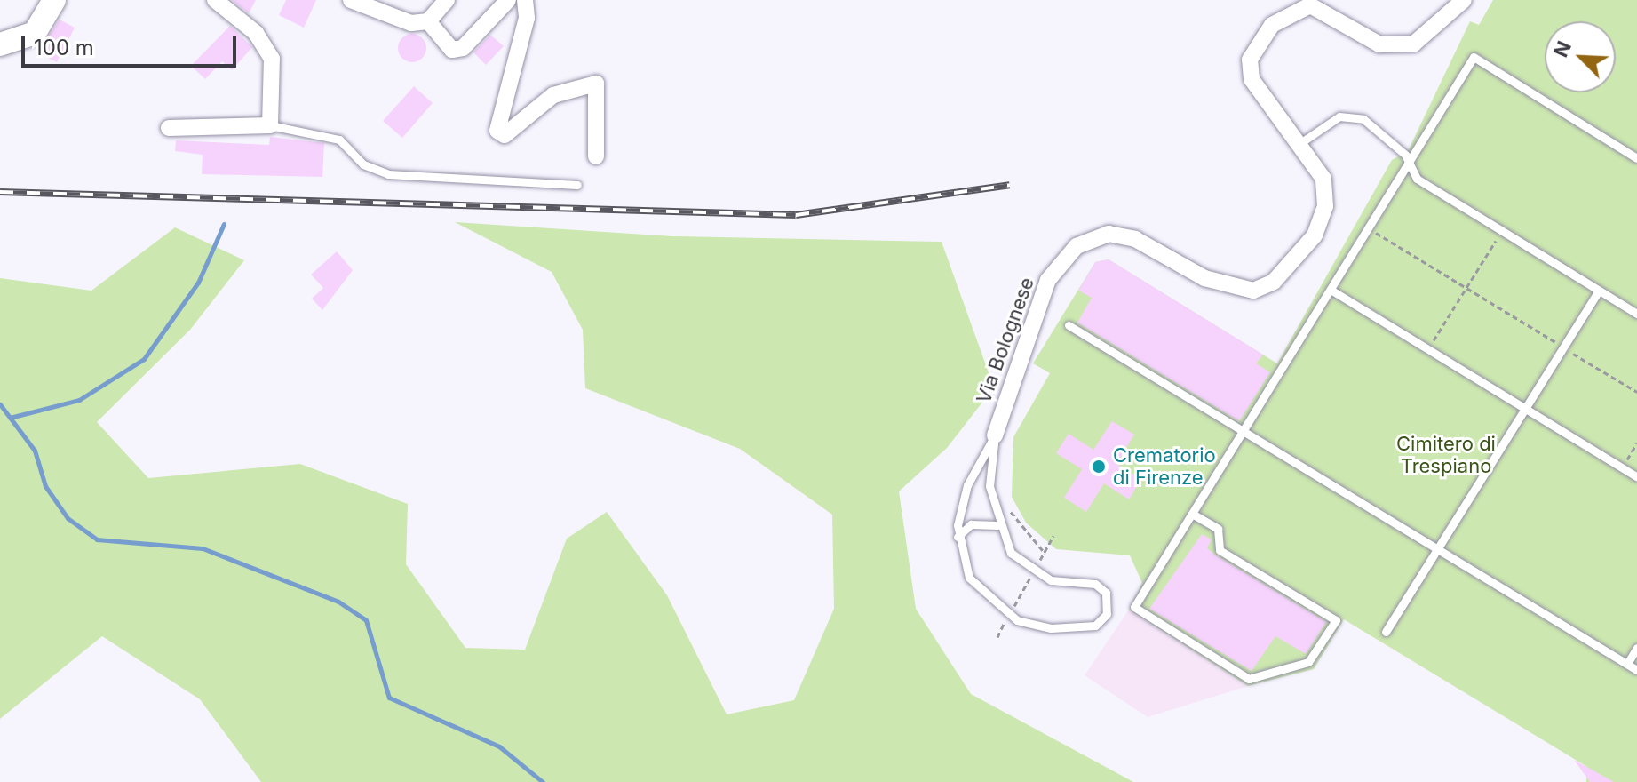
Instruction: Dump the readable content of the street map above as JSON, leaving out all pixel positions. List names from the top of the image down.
{
  "streets": {
    "street": ["Via Bolognese"]
  },
  "parks": ["Cimitero di Trespiano"],
  "places": ["Crematorio di Firenze"],
  "scale_bar": "100 m",
  "north": "top left"
}
